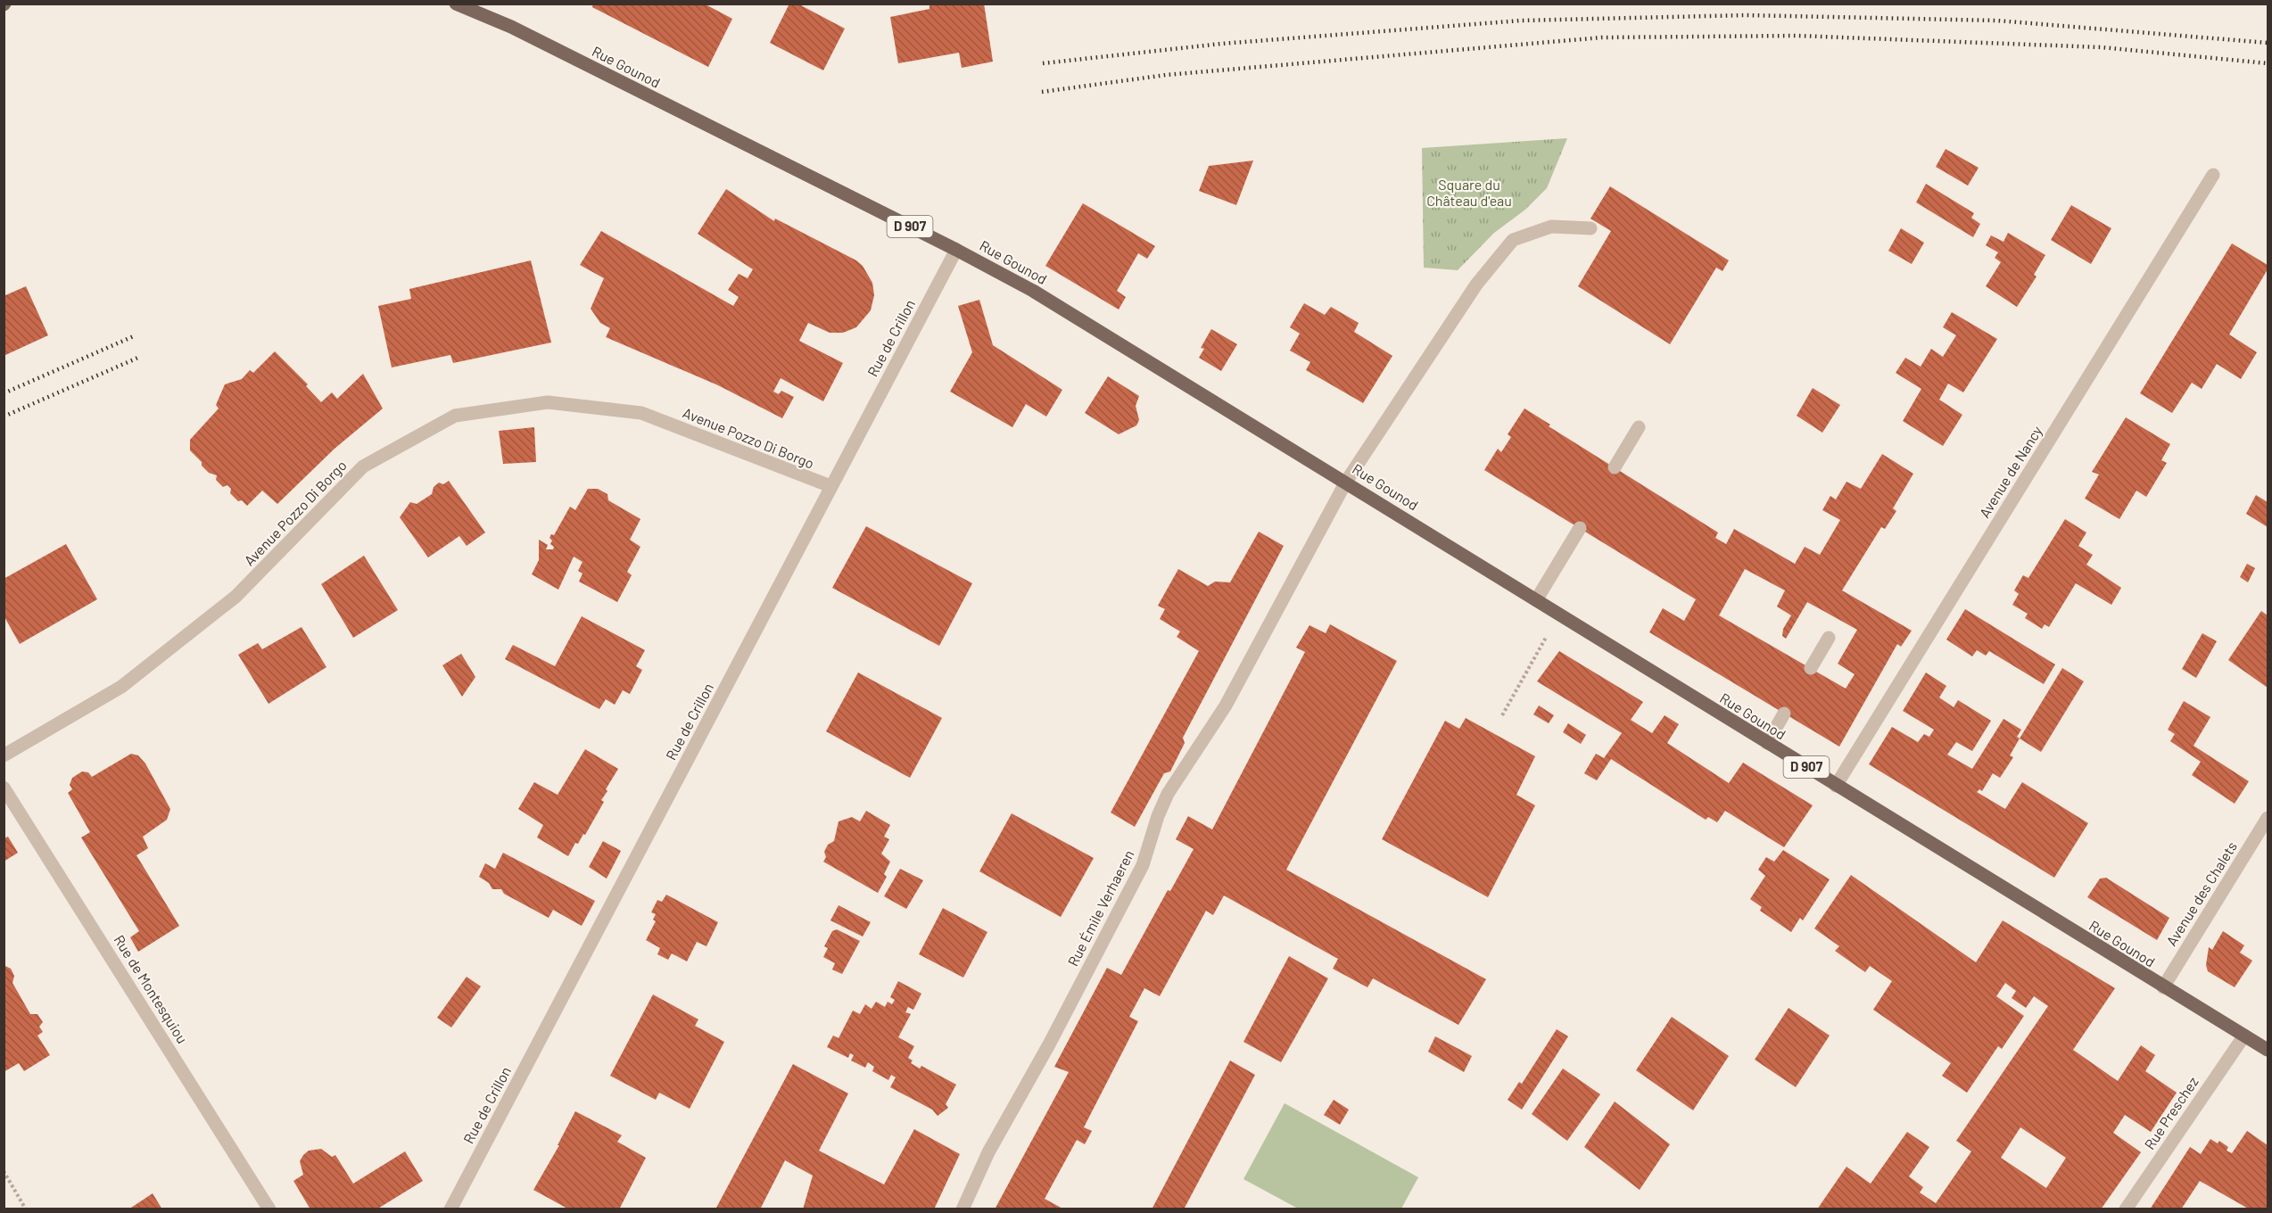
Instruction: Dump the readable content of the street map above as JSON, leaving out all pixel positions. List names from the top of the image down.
{
  "streets": {
    "main road": ["Rue Gounod", "D 907"],
    "street": [
      "Rue de Crillon",
      "Avenue Pozzo Di Borgo",
      "Avenue de Nancy",
      "Avenue des Chalets",
      "Rue Émile Verhaeren",
      "Rue de Montesquiou",
      "Rue Preschez"
    ]
  },
  "crossings": [
    ["Rue Gounod", "Rue de Crillon"],
    ["Rue Gounod", "Avenue de Nancy"],
    ["Rue Gounod", "Avenue des Chalets"],
    ["Rue Gounod", "Rue Émile Verhaeren"],
    ["Rue Gounod", "Rue Preschez"],
    ["Rue de Crillon", "Avenue Pozzo Di Borgo"]
  ],
  "parks": ["Square du Château d'eau"]
}
